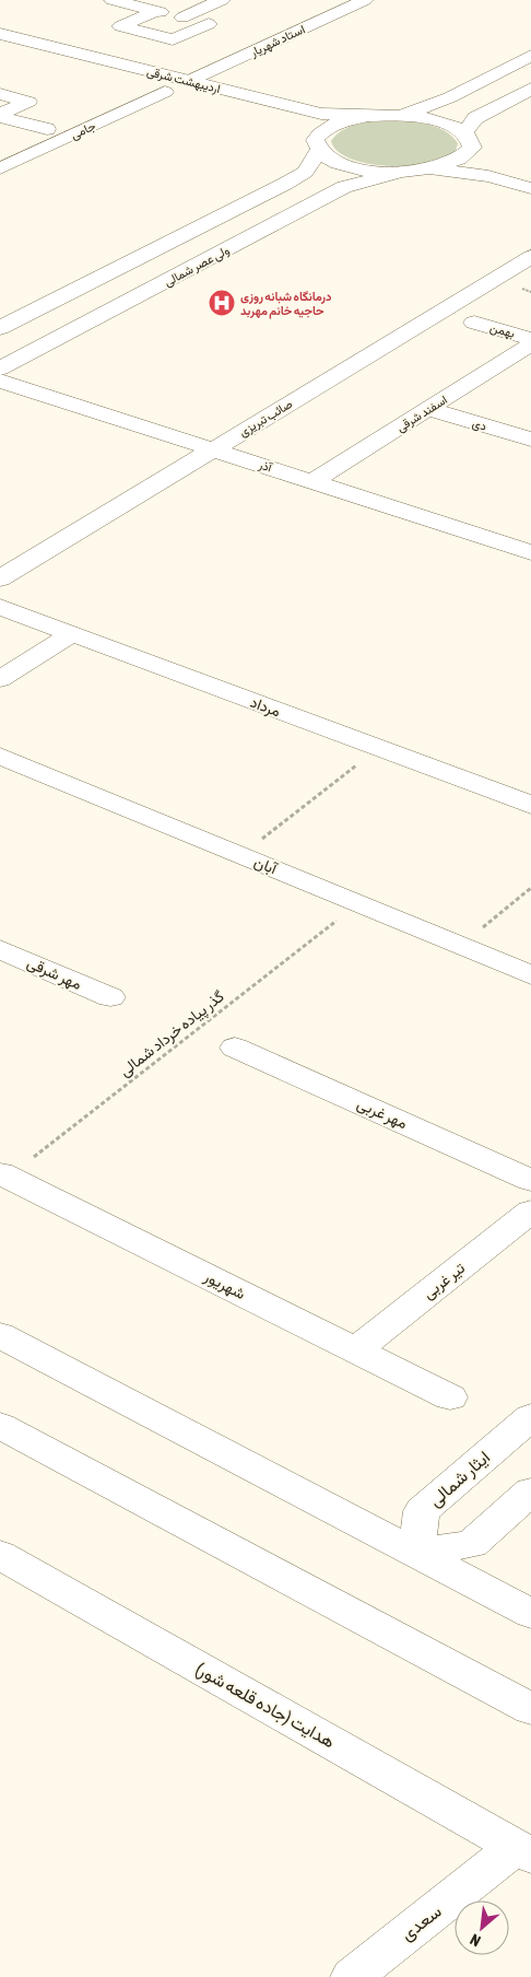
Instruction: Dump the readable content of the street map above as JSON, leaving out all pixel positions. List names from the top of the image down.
{
  "streets": {
    "street": [
      "استاد شهریار",
      "اردیبهشت شرقی",
      "جامی",
      "ولی عصر شمالی",
      "بهمن",
      "اسفند شرقی",
      "صائب تبریزی",
      "دی",
      "آذر",
      "مرداد",
      "آبان",
      "مهر شرقی",
      "مهر غربی",
      "تیر غربی",
      "شهریور",
      "ایثار شمالی",
      "هدایت (جاده قلعه شور)",
      "سعدی"
    ],
    "path": ["گذر پیاده خرداد شمالی"]
  },
  "crossings": [
    ["استاد شهریار", "اردیبهشت شرقی"],
    ["اردیبهشت شرقی", "جامی"],
    ["اسفند شرقی", "دی"],
    ["اسفند شرقی", "آذر"],
    ["صائب تبریزی", "آذر"],
    ["آبان", "گذر پیاده خرداد شمالی"],
    ["گذر پیاده خرداد شمالی", "شهریور"],
    ["تیر غربی", "شهریور"],
    ["هدایت (جاده قلعه شور)", "سعدی"]
  ],
  "places": {
    "hospital": ["درمانگاه شبانه‌ روزی حاجیه‌ خانم مهربد"]
  },
  "north": "bottom left"
}
